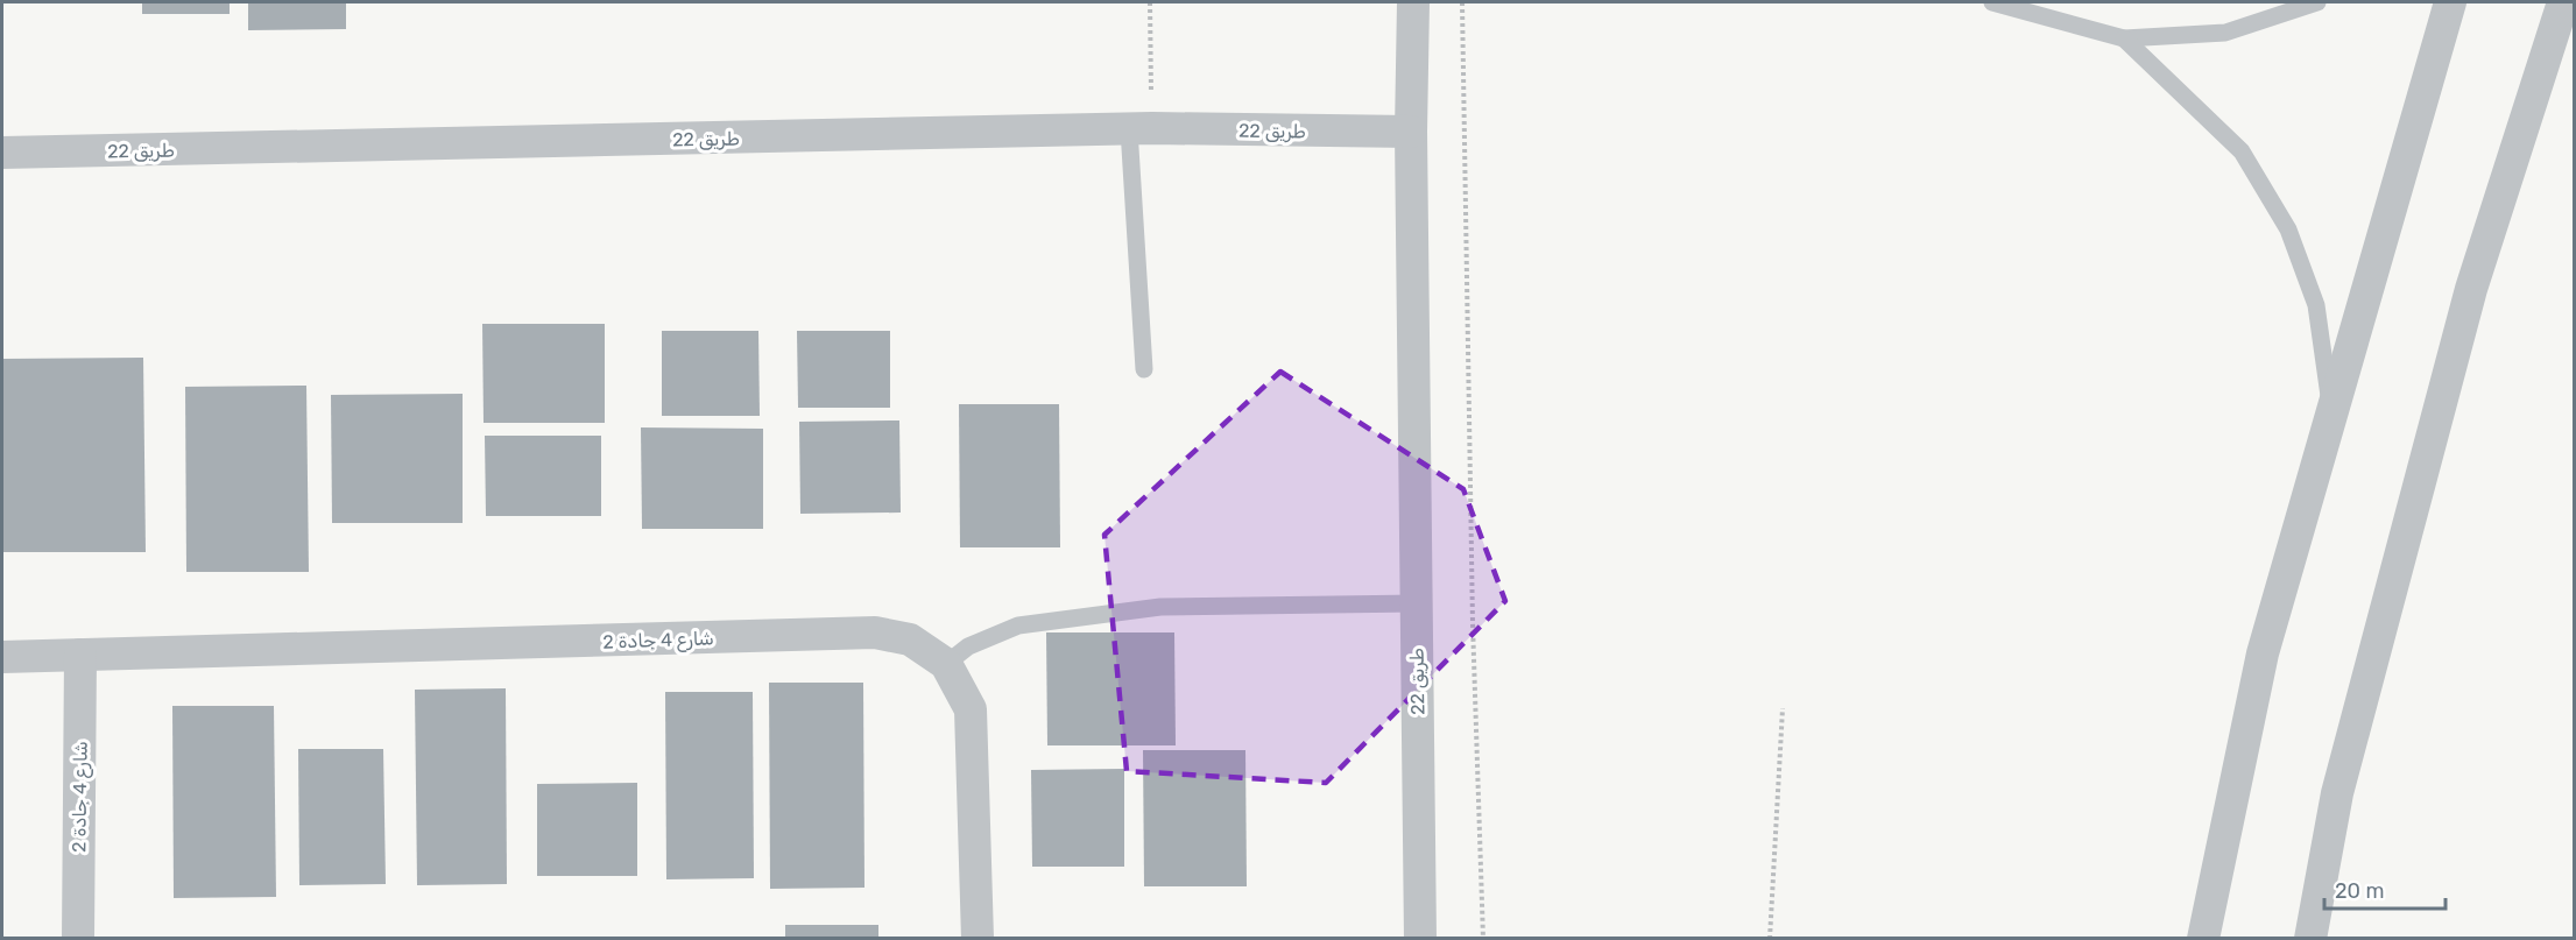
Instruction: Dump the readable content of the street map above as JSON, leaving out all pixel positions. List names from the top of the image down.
{
  "streets": {
    "street": ["طريق 22", "شارع 4 جادة 2"]
  },
  "scale_bar": "20 m"
}
